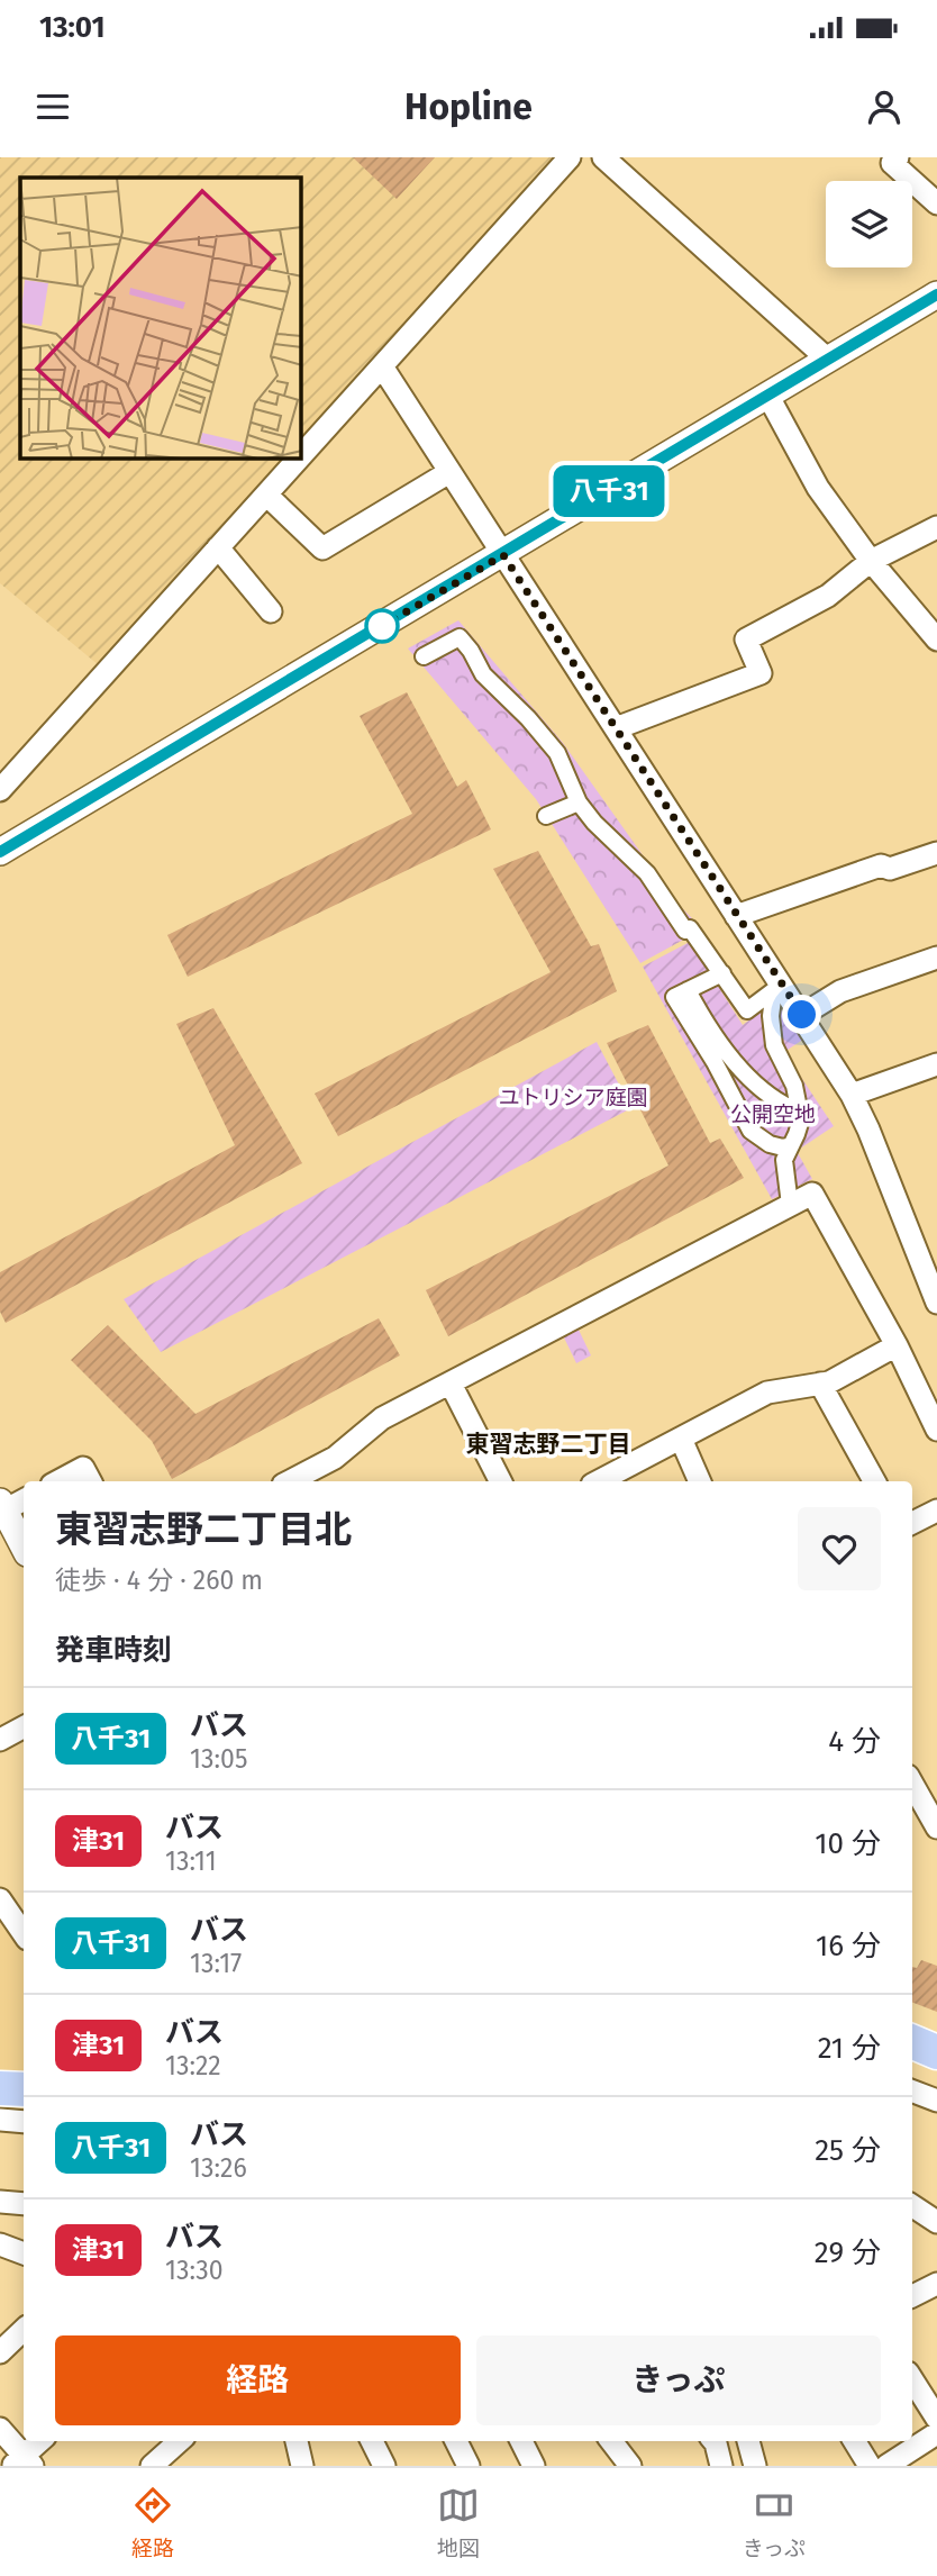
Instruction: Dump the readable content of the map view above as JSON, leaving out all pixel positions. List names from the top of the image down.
{
  "districts": ["東習志野二丁目"],
  "parks": ["ユトリシア庭園", "公開空地"],
  "lines": ["bus line 八千31"],
  "page": {
    "status": "13:01",
    "header": "Hopline",
    "on_map": "八千31",
    "heading": [
      ["東習志野二丁目北", "徒歩 · 4 分 · 260 m"],
      "発車時刻"
    ],
    "list": [
      {
        "mark": "八千31",
        "name": "バス",
        "note": "13:05",
        "value": "4 分"
      },
      {
        "mark": "津31",
        "name": "バス",
        "note": "13:11",
        "value": "10 分"
      },
      {
        "mark": "八千31",
        "name": "バス",
        "note": "13:17",
        "value": "16 分"
      },
      {
        "mark": "津31",
        "name": "バス",
        "note": "13:22",
        "value": "21 分"
      },
      {
        "mark": "八千31",
        "name": "バス",
        "note": "13:26",
        "value": "25 分"
      },
      {
        "mark": "津31",
        "name": "バス",
        "note": "13:30",
        "value": "29 分"
      }
    ],
    "buttons": ["経路", "きっぷ"],
    "tabs": ["経路", "地図", "きっぷ"]
  }
}
